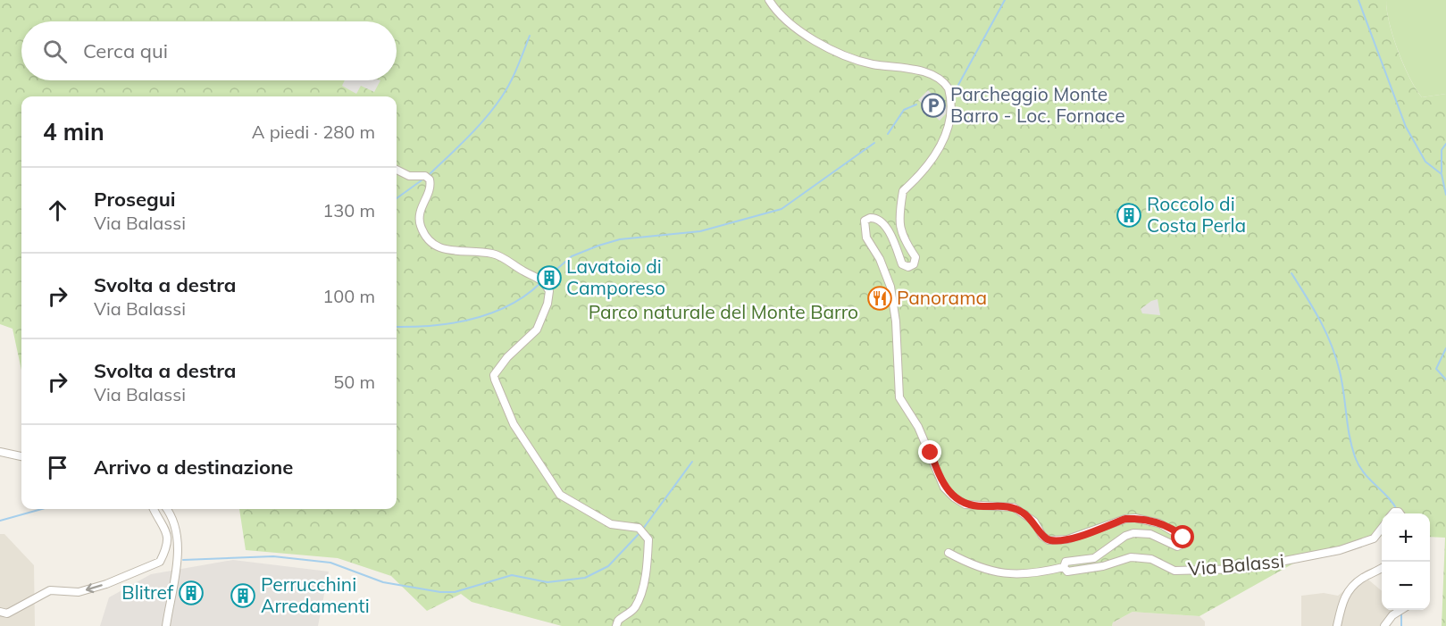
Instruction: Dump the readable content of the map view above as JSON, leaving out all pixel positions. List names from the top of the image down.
{
  "streets": {
    "street": ["Via Balassi"]
  },
  "parks": ["Parco naturale del Monte Barro"],
  "places": {
    "parking": ["Parcheggio Monte Barro - Loc. Fornace"],
    "building": [
      "Roccolo di Costa Perla",
      "Lavatoio di Camporeso",
      "Blitref",
      "Perrucchini Arredamenti"
    ],
    "restaurant": ["Panorama"]
  },
  "page": {
    "search": "Cerca qui",
    "heading": ["4 min", "A piedi · 280 m"],
    "list": [
      ["Prosegui", "Via Balassi", "130 m"],
      ["Svolta a destra", "Via Balassi", "100 m"],
      ["Svolta a destra", "Via Balassi", "50 m"],
      "Arrivo a destinazione"
    ],
    "map_buttons": ["+", "−"]
  }
}
